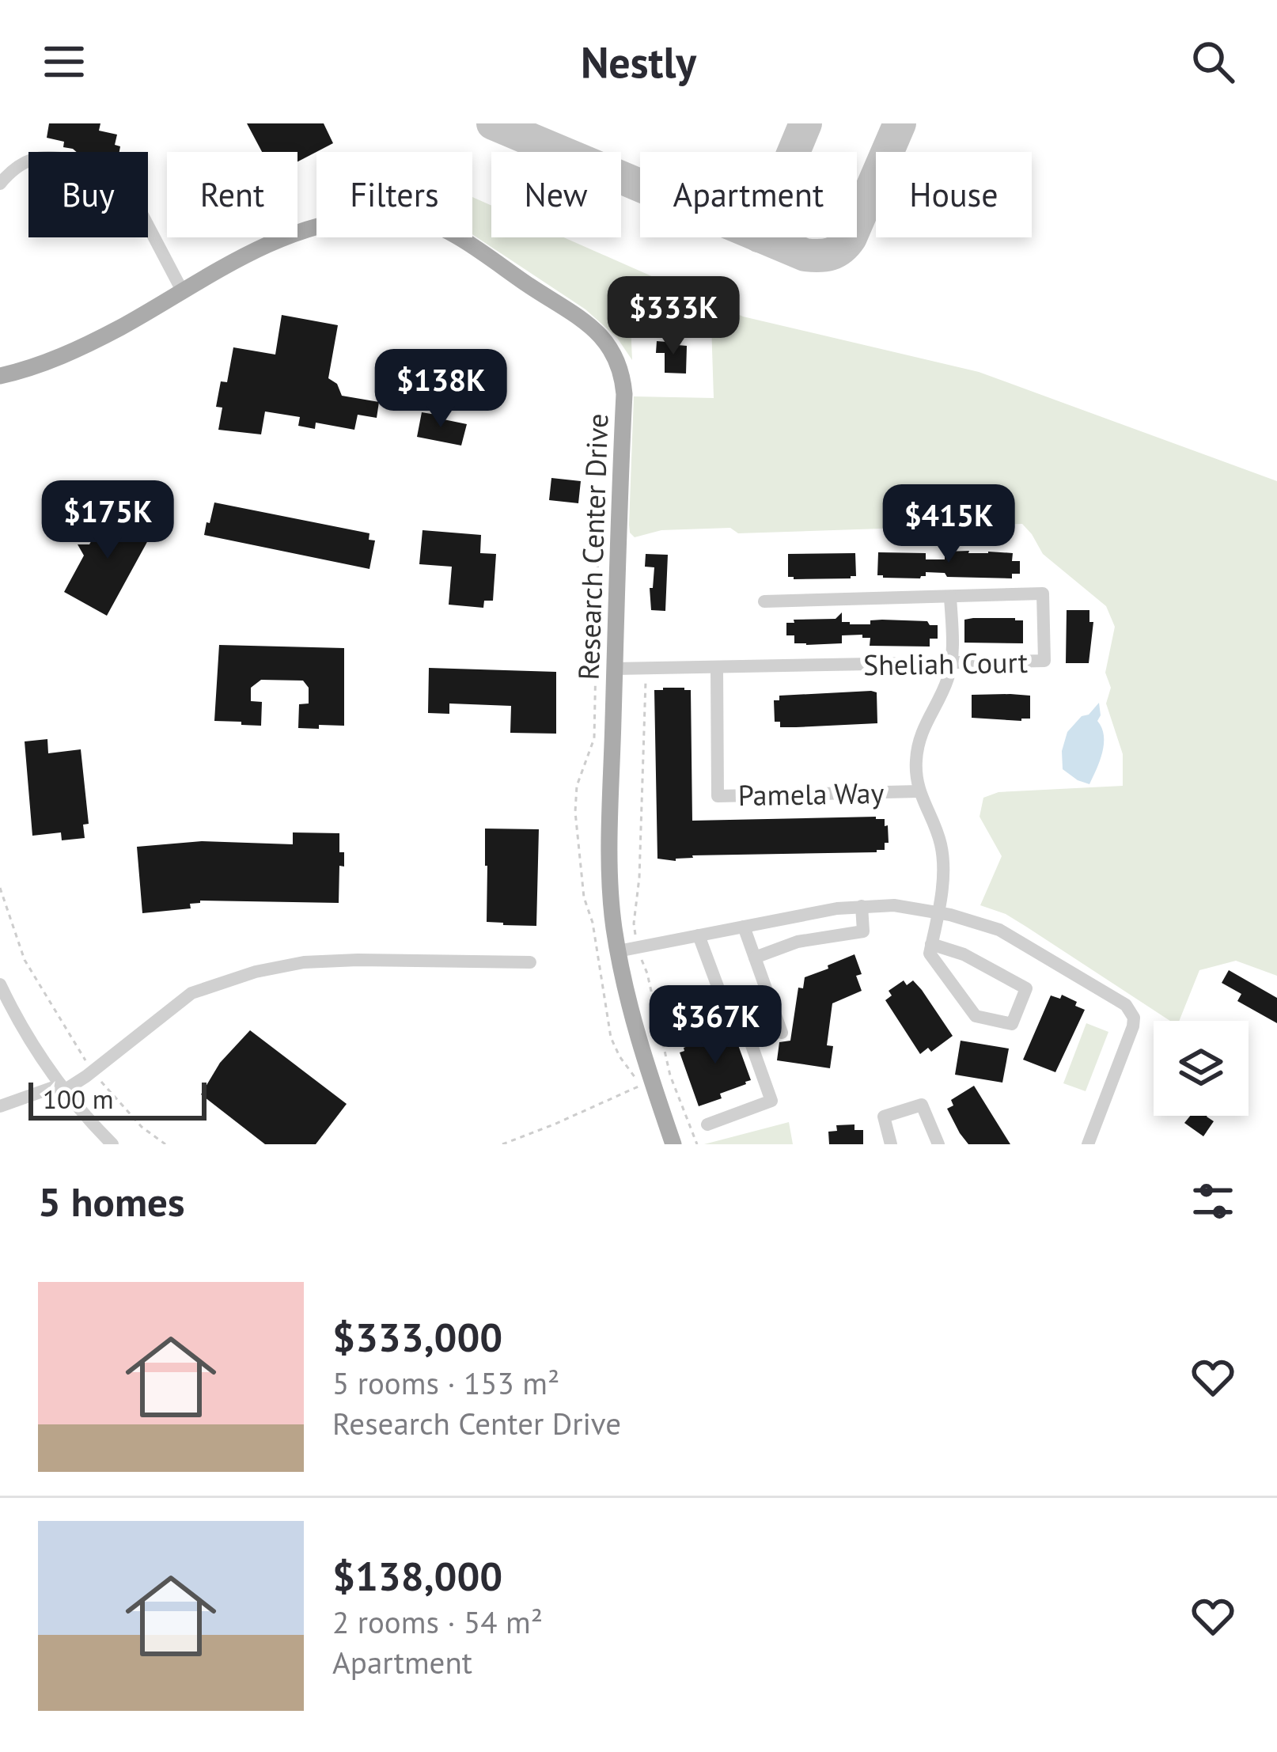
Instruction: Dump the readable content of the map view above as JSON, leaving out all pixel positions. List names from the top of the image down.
{
  "streets": {
    "main road": ["Research Center Drive"],
    "street": ["Sheliah Court", "Pamela Way"]
  },
  "crossings": [
    ["Research Center Drive", "Sheliah Court"],
    ["Sheliah Court", "Pamela Way"]
  ],
  "scale_bar": "100 m",
  "page": {
    "header": "Nestly",
    "chip": [
      "Buy",
      "Rent",
      "Filters",
      "New",
      "Apartment",
      "House"
    ],
    "price": [
      "$333K",
      "$138K",
      "$175K",
      "$415K",
      "$367K"
    ],
    "scale": "100 m",
    "heading": "5 homes",
    "list": [
      {
        "name": "$333,000",
        "note": "5 rooms · 153 m² · Research Center Drive"
      },
      {
        "name": "$138,000",
        "note": "2 rooms · 54 m² · Apartment"
      }
    ]
  }
}
